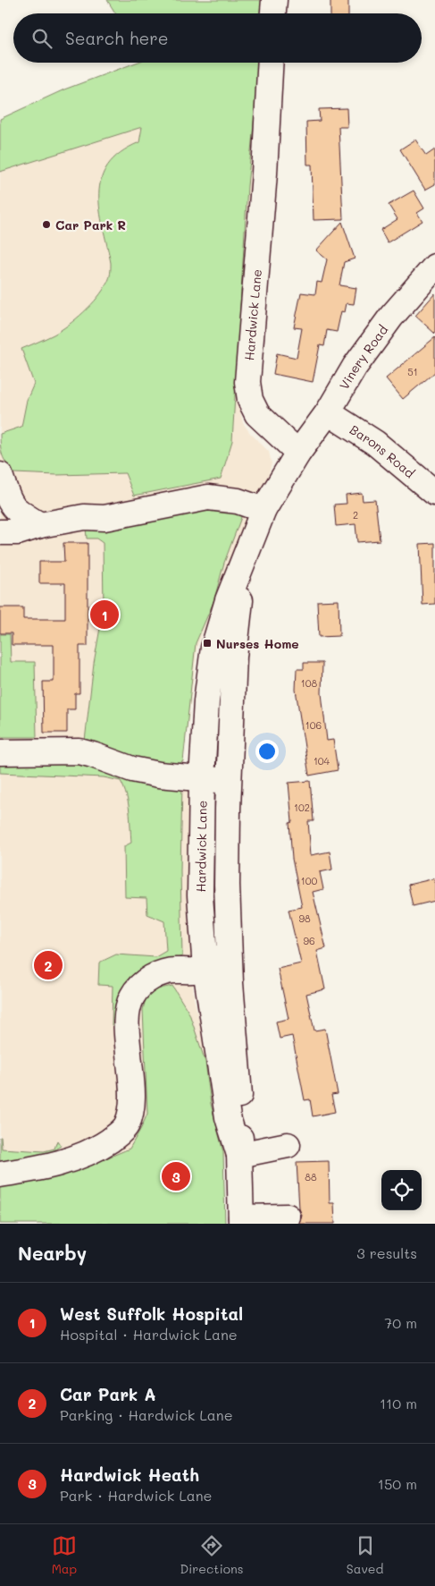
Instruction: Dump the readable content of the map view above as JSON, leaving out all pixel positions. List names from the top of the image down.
{
  "streets": {
    "street": ["Hardwick Lane", "Vinery Road", "Barons Road"]
  },
  "crossings": [
    ["Hardwick Lane", "Vinery Road"],
    ["Vinery Road", "Barons Road"]
  ],
  "places": {
    "other": ["Car Park R"],
    "transit": ["Nurses Home"]
  },
  "house_numbers": [
    "51",
    "2",
    "108",
    "106",
    "104",
    "102",
    "100",
    "98",
    "96",
    "88"
  ],
  "page": {
    "search": "Search here",
    "pins": ["1", "2", "3"],
    "heading": ["Nearby", "3 results"],
    "list": [
      {
        "mark": "1",
        "name": "West Suffolk Hospital",
        "note": "Hospital · Hardwick Lane",
        "value": "70 m"
      },
      {
        "mark": "2",
        "name": "Car Park A",
        "note": "Parking · Hardwick Lane",
        "value": "110 m"
      },
      {
        "mark": "3",
        "name": "Hardwick Heath",
        "note": "Park · Hardwick Lane",
        "value": "150 m"
      }
    ],
    "nav": ["Map", "Directions", "Saved"]
  }
}
